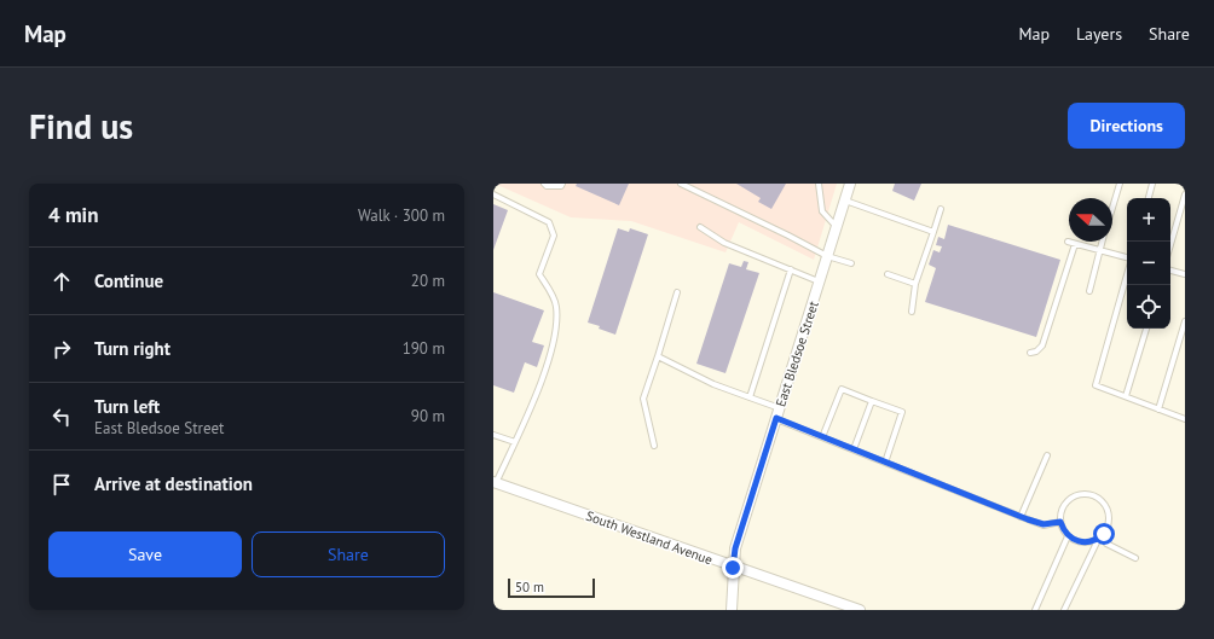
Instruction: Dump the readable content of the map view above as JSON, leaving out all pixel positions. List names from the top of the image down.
{
  "streets": {
    "street": ["East Bledsoe Street", "South Westland Avenue"]
  },
  "crossings": [
    ["East Bledsoe Street", "South Westland Avenue"]
  ],
  "scale_bar": "50 m",
  "north": "left",
  "page": {
    "header": "Map",
    "nav": ["Map", "Layers", "Share"],
    "buttons": [
      "Directions",
      ["Save", "Share"]
    ],
    "title": "Find us",
    "heading": ["4 min", "Walk · 300 m"],
    "map_buttons": ["+", "−"],
    "list": [
      ["Continue", "20 m"],
      ["Turn right", "190 m"],
      ["Turn left", "East Bledsoe Street", "90 m"],
      "Arrive at destination"
    ],
    "scale": "50 m"
  }
}
